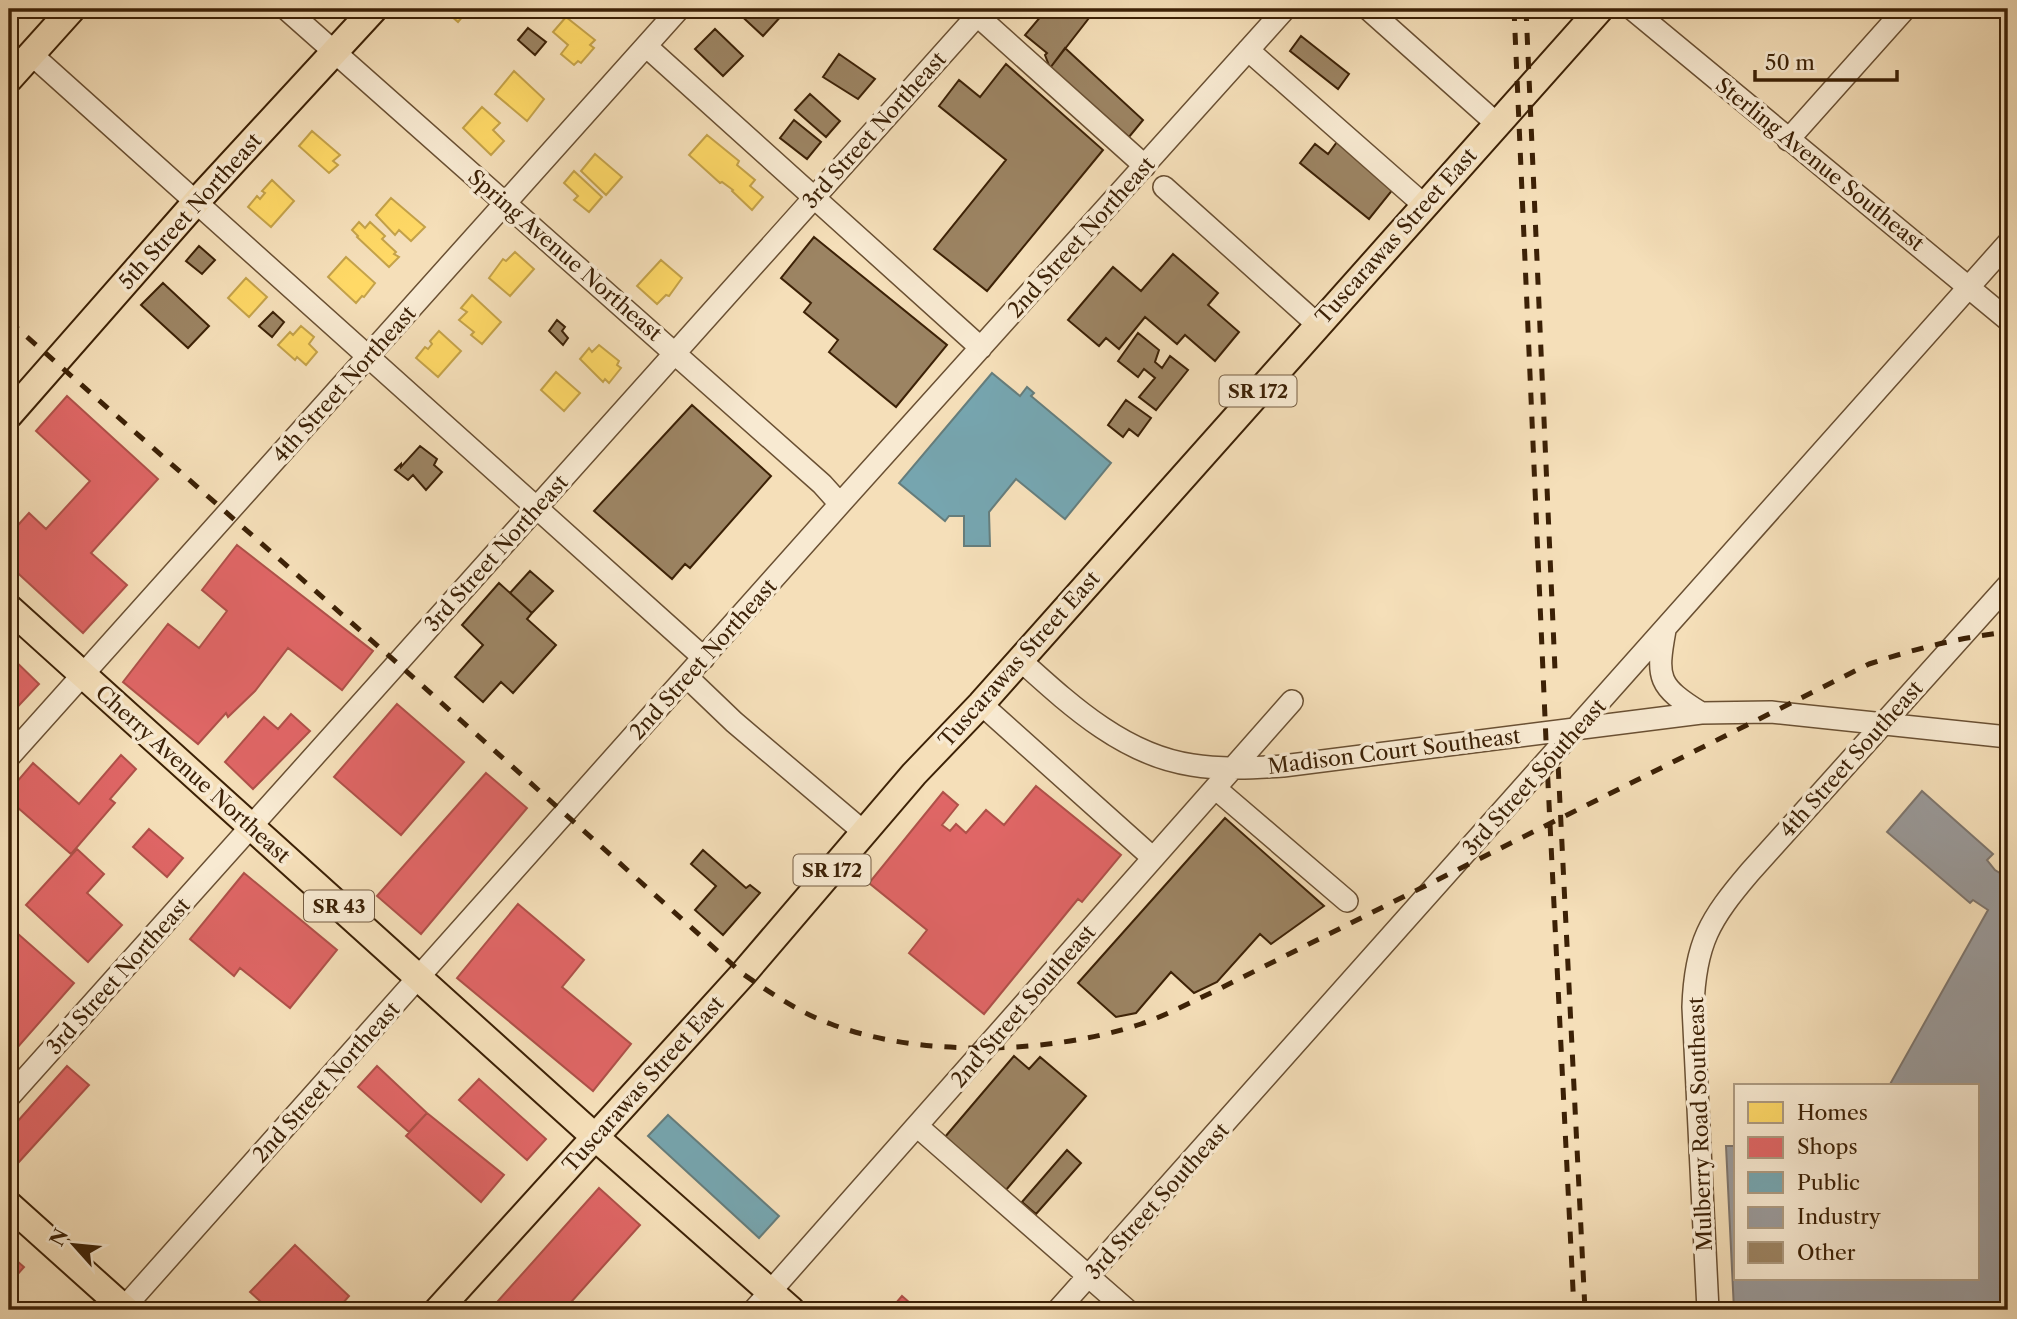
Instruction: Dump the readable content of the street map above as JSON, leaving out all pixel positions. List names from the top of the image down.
{
  "streets": {
    "main road": [
      "5th Street Northeast",
      "Tuscarawas Street East",
      "SR 172",
      "Cherry Avenue Northeast",
      "SR 43"
    ],
    "street": [
      "3rd Street Northeast",
      "Sterling Avenue Southeast",
      "2nd Street Northeast",
      "Spring Avenue Northeast",
      "4th Street Northeast",
      "Madison Court Southeast",
      "4th Street Southeast",
      "3rd Street Southeast",
      "2nd Street Southeast",
      "Mulberry Road Southeast"
    ]
  },
  "crossings": [
    ["3rd Street Northeast", "Spring Avenue Northeast"],
    ["3rd Street Northeast", "Cherry Avenue Northeast"],
    ["Sterling Avenue Southeast", "3rd Street Southeast"],
    ["5th Street Northeast", "Spring Avenue Northeast"],
    ["Tuscarawas Street East", "Madison Court Southeast"],
    ["Tuscarawas Street East", "Cherry Avenue Northeast"],
    ["Tuscarawas Street East", "SR 43"],
    ["2nd Street Northeast", "Spring Avenue Northeast"],
    ["2nd Street Northeast", "Cherry Avenue Northeast"],
    ["Spring Avenue Northeast", "4th Street Northeast"],
    ["4th Street Northeast", "Cherry Avenue Northeast"],
    ["Madison Court Southeast", "4th Street Southeast"],
    ["Madison Court Southeast", "3rd Street Southeast"],
    ["Madison Court Southeast", "2nd Street Southeast"],
    ["4th Street Southeast", "Mulberry Road Southeast"],
    ["Cherry Avenue Northeast", "SR 43"],
    ["SR 43", "2nd Street Southeast"]
  ],
  "legend": [
    "Homes",
    "Shops",
    "Public",
    "Industry",
    "Other"
  ],
  "scale_bar": "50 m",
  "north": "top left"
}
